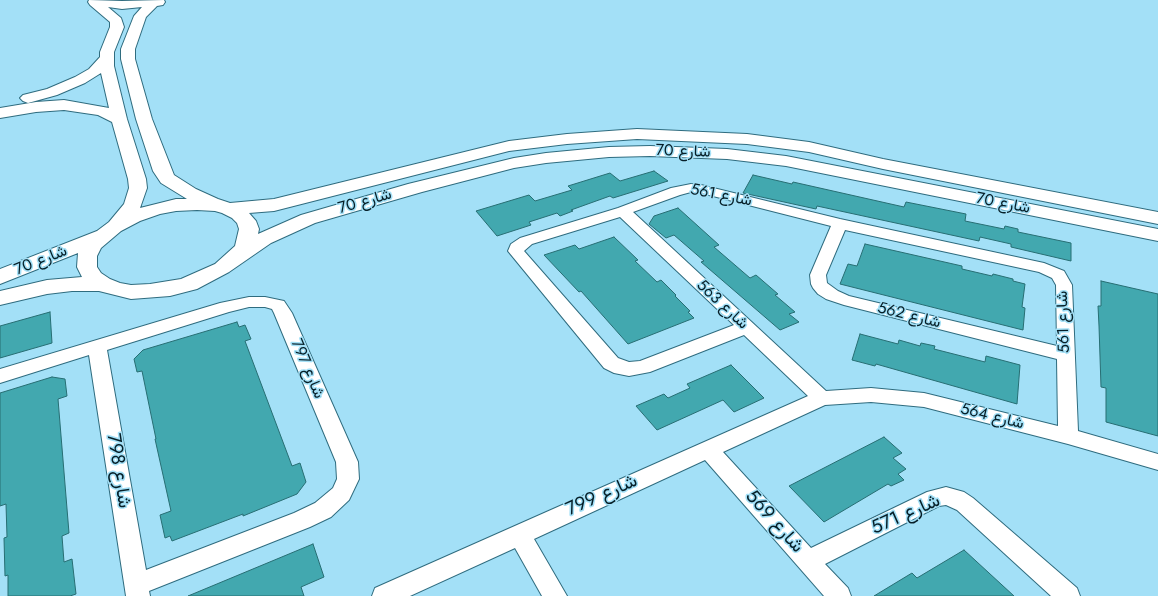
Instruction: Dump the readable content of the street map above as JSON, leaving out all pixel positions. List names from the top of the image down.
{
  "streets": {
    "main road": ["شارع 70"],
    "street": [
      "شارع 561",
      "شارع 563",
      "شارع 562",
      "شارع 797",
      "شارع 564",
      "شارع 798",
      "شارع 799",
      "شارع 571",
      "شارع 569"
    ]
  },
  "crossings": [
    ["شارع 561", "شارع 563"],
    ["شارع 561", "شارع 562"],
    ["شارع 561", "شارع 564"],
    ["شارع 563", "شارع 564"],
    ["شارع 563", "شارع 799"],
    ["شارع 797", "شارع 798"],
    ["شارع 564", "شارع 799"],
    ["شارع 799", "شارع 569"],
    ["شارع 571", "شارع 569"]
  ]
}
